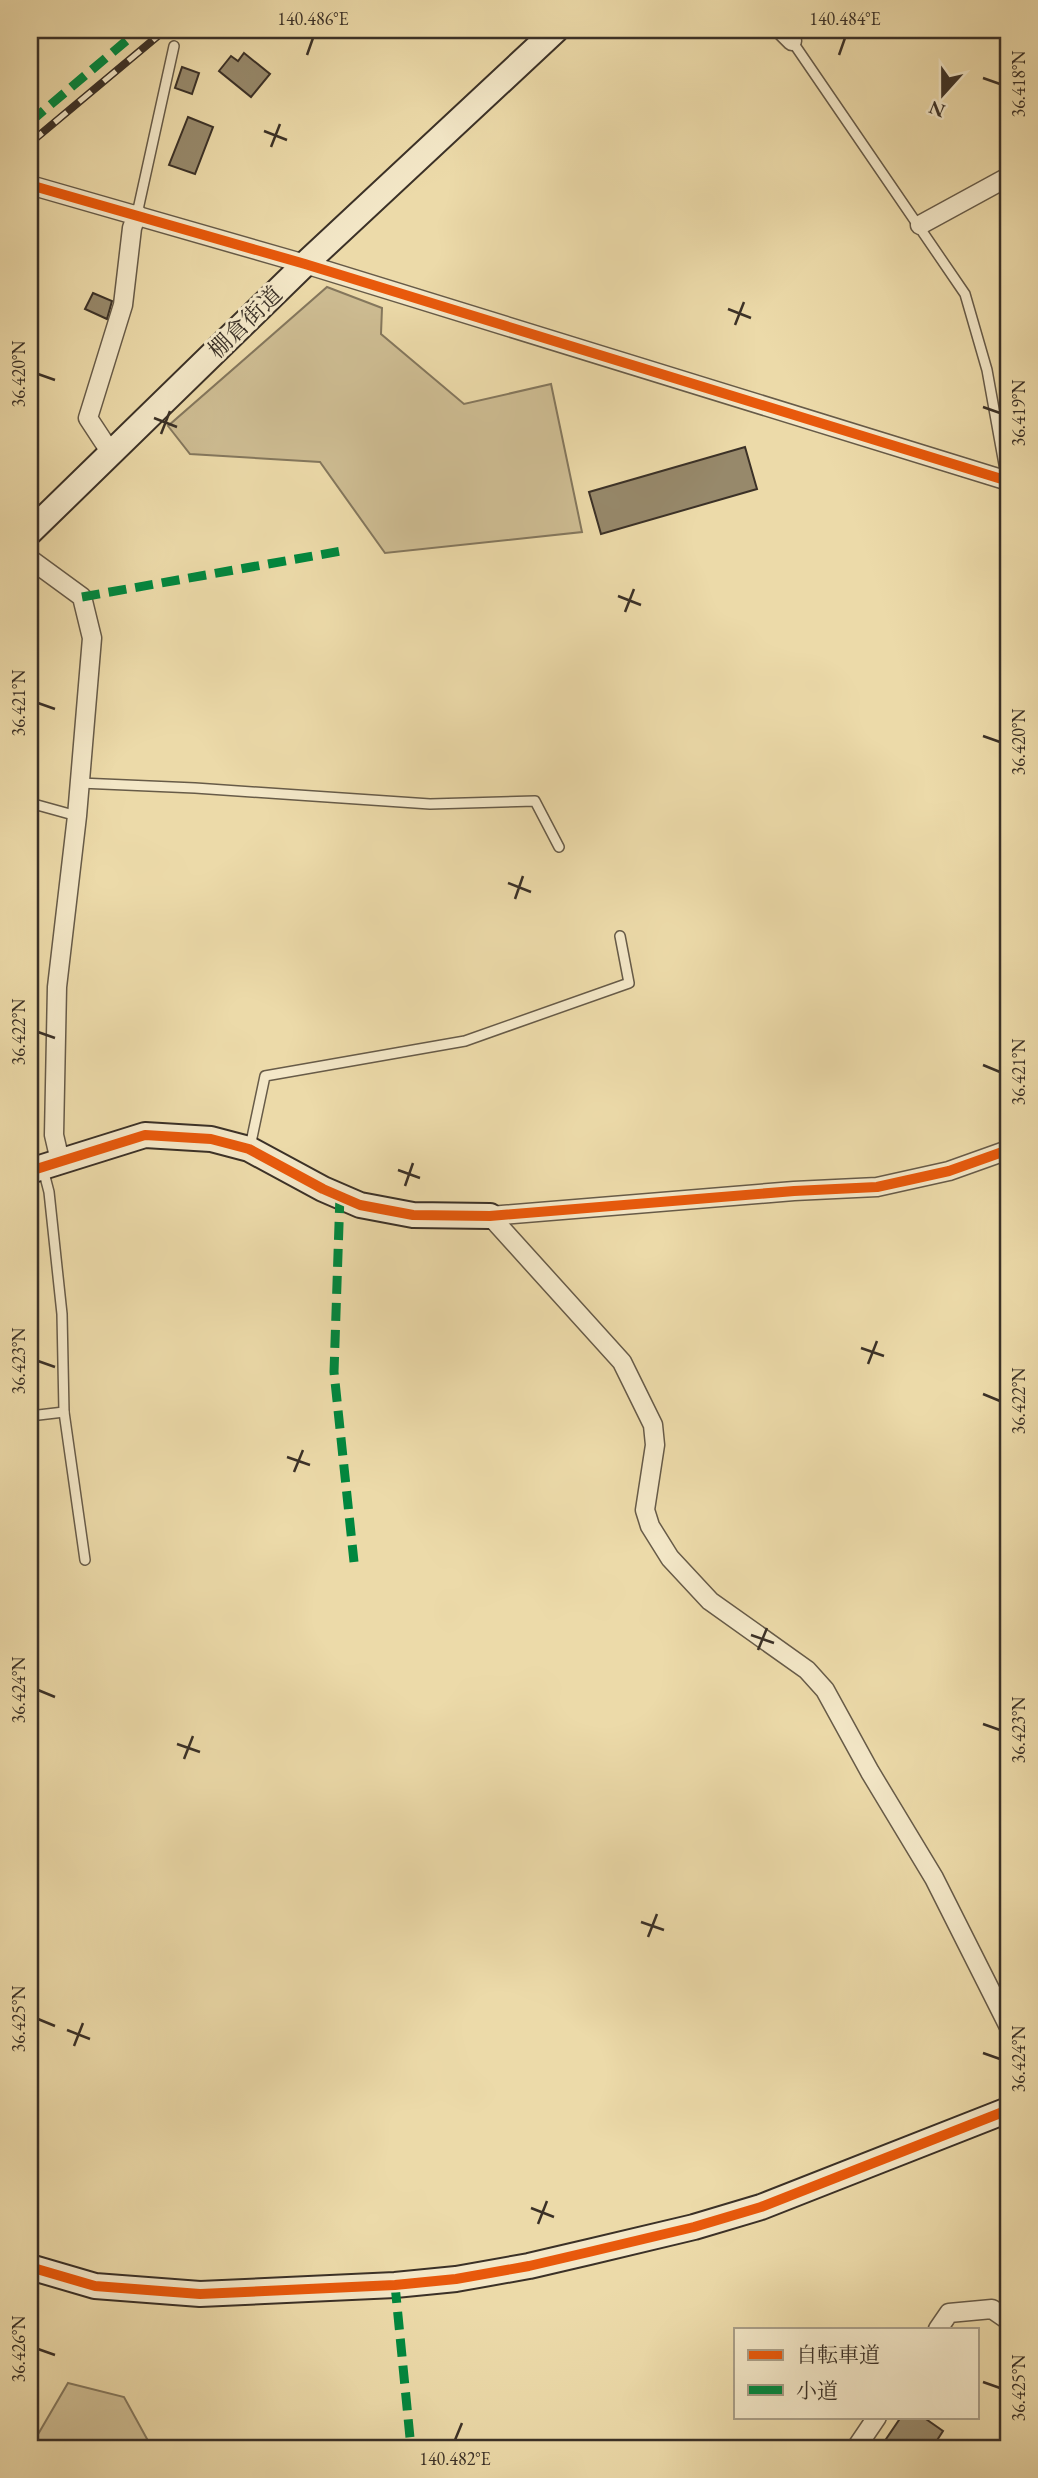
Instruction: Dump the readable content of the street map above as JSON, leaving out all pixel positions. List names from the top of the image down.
{
  "streets": {
    "street": ["棚倉街道"]
  },
  "legend": ["自転車道", "小道"],
  "north": "bottom",
  "coordinates": [
    "140.486°E",
    "140.484°E",
    "36.418°N",
    "36.420°N",
    "36.419°N",
    "36.421°N",
    "36.422°N",
    "36.423°N",
    "36.424°N",
    "36.425°N",
    "36.426°N",
    "140.482°E"
  ]
}
